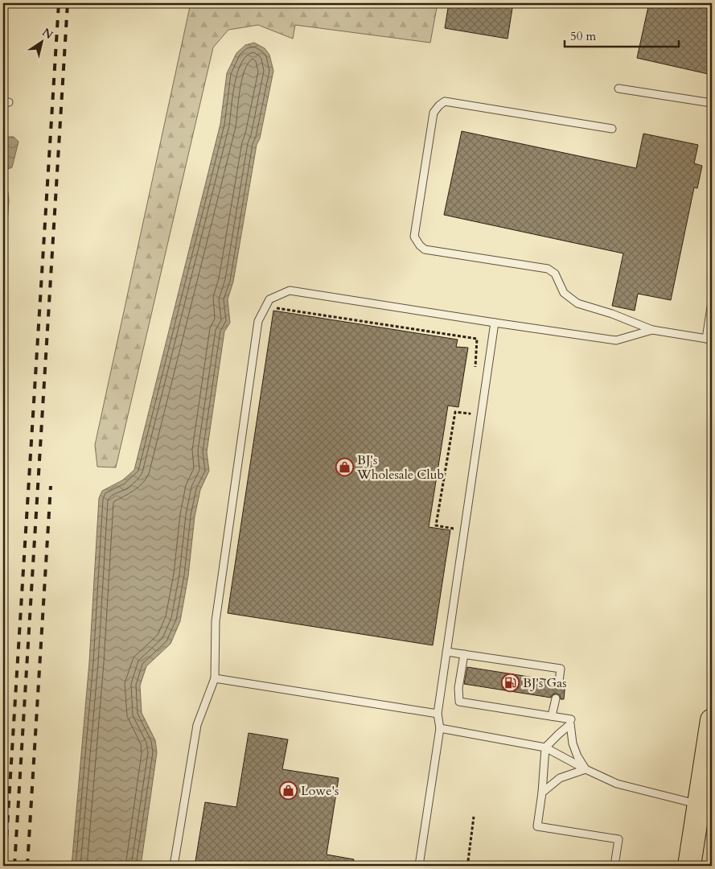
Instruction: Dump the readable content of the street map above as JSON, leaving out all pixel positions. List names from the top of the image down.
{
  "places": {
    "shop": ["BJ's Wholesale Club", "Lowe's"],
    "fuel station": ["BJ's Gas"]
  },
  "scale_bar": "50 m",
  "north": "top right"
}
